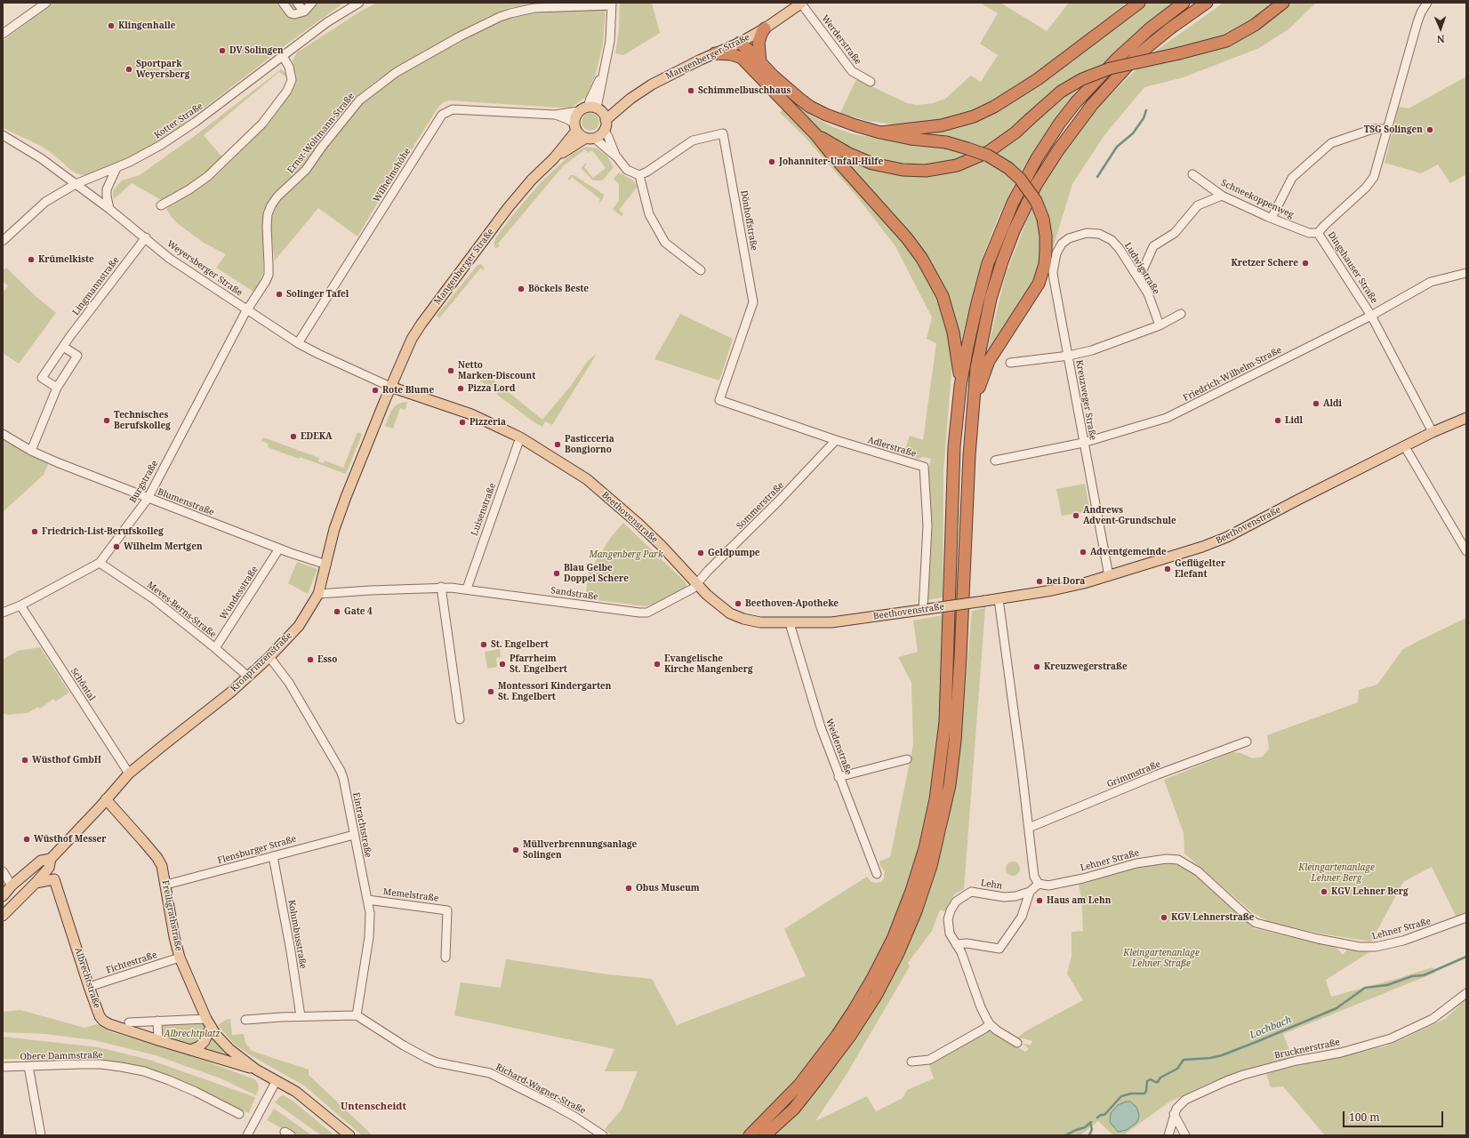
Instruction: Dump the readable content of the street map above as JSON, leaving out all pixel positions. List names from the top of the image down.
{
  "streets": {
    "main road": [
      "Mangenberger Straße",
      "Beethovenstraße",
      "Kronprinzenstraße",
      "Freiligrathstraße",
      "Albrechtstraße"
    ],
    "street": [
      "Werderstraße",
      "Kotter Straße",
      "Ernst-Woltmann-Straße",
      "Wilhelmshöhe",
      "Schneekoppenweg",
      "Dönhoffstraße",
      "Dingshauser Straße",
      "Weyersberger Straße",
      "Ludwigstraße",
      "Lingmannstraße",
      "Friedrich-Wilhelm-Straße",
      "Kreuzweger Straße",
      "Adlerstraße",
      "Burgstraße",
      "Blumenstraße",
      "Sommerstraße",
      "Luisenstraße",
      "Wundesstraße",
      "Sandstraße",
      "Meves-Berns-Straße",
      "Schöntal",
      "Weidenstraße",
      "Grimmstraße",
      "Eintrachtstraße",
      "Flensburger Straße",
      "Lehner Straße",
      "Lehn",
      "Memelstraße",
      "Kolumbusstraße",
      "Fichtestraße",
      "Brucknerstraße",
      "Obere Dammstraße",
      "Richard-Wagner-Straße"
    ]
  },
  "crossings": [
    ["Werderstraße", "Mangenberger Straße"],
    ["Mangenberger Straße", "Wilhelmshöhe"],
    ["Mangenberger Straße", "Weyersberger Straße"],
    ["Mangenberger Straße", "Beethovenstraße"],
    ["Mangenberger Straße", "Kronprinzenstraße"],
    ["Kotter Straße", "Weyersberger Straße"],
    ["Ernst-Woltmann-Straße", "Weyersberger Straße"],
    ["Ernst-Woltmann-Straße", "Burgstraße"],
    ["Wilhelmshöhe", "Weyersberger Straße"],
    ["Schneekoppenweg", "Dingshauser Straße"],
    ["Dönhoffstraße", "Adlerstraße"],
    ["Dingshauser Straße", "Friedrich-Wilhelm-Straße"],
    ["Dingshauser Straße", "Beethovenstraße"],
    ["Weyersberger Straße", "Lingmannstraße"],
    ["Weyersberger Straße", "Burgstraße"],
    ["Weyersberger Straße", "Beethovenstraße"],
    ["Weyersberger Straße", "Kronprinzenstraße"],
    ["Ludwigstraße", "Kreuzweger Straße"],
    ["Friedrich-Wilhelm-Straße", "Kreuzweger Straße"],
    ["Kreuzweger Straße", "Beethovenstraße"],
    ["Adlerstraße", "Sommerstraße"],
    ["Adlerstraße", "Beethovenstraße"],
    ["Burgstraße", "Blumenstraße"],
    ["Burgstraße", "Meves-Berns-Straße"],
    ["Burgstraße", "Schöntal"],
    ["Blumenstraße", "Wundesstraße"],
    ["Blumenstraße", "Kronprinzenstraße"],
    ["Sommerstraße", "Beethovenstraße"],
    ["Sommerstraße", "Sandstraße"],
    ["Luisenstraße", "Beethovenstraße"],
    ["Luisenstraße", "Sandstraße"],
    ["Beethovenstraße", "Sandstraße"],
    ["Beethovenstraße", "Kronprinzenstraße"],
    ["Beethovenstraße", "Weidenstraße"],
    ["Wundesstraße", "Meves-Berns-Straße"],
    ["Sandstraße", "Kronprinzenstraße"],
    ["Meves-Berns-Straße", "Kronprinzenstraße"],
    ["Kronprinzenstraße", "Schöntal"],
    ["Kronprinzenstraße", "Eintrachtstraße"],
    ["Kronprinzenstraße", "Freiligrathstraße"],
    ["Kronprinzenstraße", "Albrechtstraße"],
    ["Eintrachtstraße", "Flensburger Straße"],
    ["Eintrachtstraße", "Memelstraße"],
    ["Eintrachtstraße", "Richard-Wagner-Straße"],
    ["Flensburger Straße", "Freiligrathstraße"],
    ["Flensburger Straße", "Kolumbusstraße"],
    ["Lehner Straße", "Lehn"],
    ["Freiligrathstraße", "Fichtestraße"],
    ["Freiligrathstraße", "Albrechtstraße"],
    ["Fichtestraße", "Albrechtstraße"]
  ],
  "districts": ["Untenscheidt"],
  "water": ["Lochbach"],
  "parks": [
    "Mangenberg Park",
    "Kleingartenanlage Lehner Berg",
    "Kleingartenanlage Lehner Straße",
    "Albrechtplatz"
  ],
  "places": [
    "Klingenhalle",
    "DV Solingen",
    "Sportpark Weyersberg",
    "Schimmelbuschhaus",
    "TSG Solingen",
    "Johanniter-Unfall-Hilfe",
    "Krümelkiste",
    "Kretzer Schere",
    "Böckels Beste",
    "Solinger Tafel",
    "Netto Marken-Discount",
    "Pizza Lord",
    "Rote Blume",
    "Aldi",
    "Technisches Berufskolleg",
    "Lidl",
    "Pizzeria",
    "EDEKA",
    "Pasticceria Bongiorno",
    "Andrews Advent-Grundschule",
    "Friedrich-List-Berufskolleg",
    "Wilhelm Mertgen",
    "Adventgemeinde",
    "Geldpumpe",
    "Geflügelter Elefant",
    "Blau Gelbe Doppel Schere",
    "bei Dora",
    "Beethoven-Apotheke",
    "Gate 4",
    "St. Engelbert",
    "Esso",
    "Pfarrheim St. Engelbert",
    "Evangelische Kirche Mangenberg",
    "Kreuzwegerstraße",
    "Montessori Kindergarten St. Engelbert",
    "Wüsthof GmbH",
    "Wüsthof Messer",
    "Müllverbrennungsanlage Solingen",
    "Obus Museum",
    "KGV Lehner Berg",
    "Haus am Lehn",
    "KGV Lehnerstraße"
  ],
  "scale_bar": "100 m",
  "north": "bottom"
}
